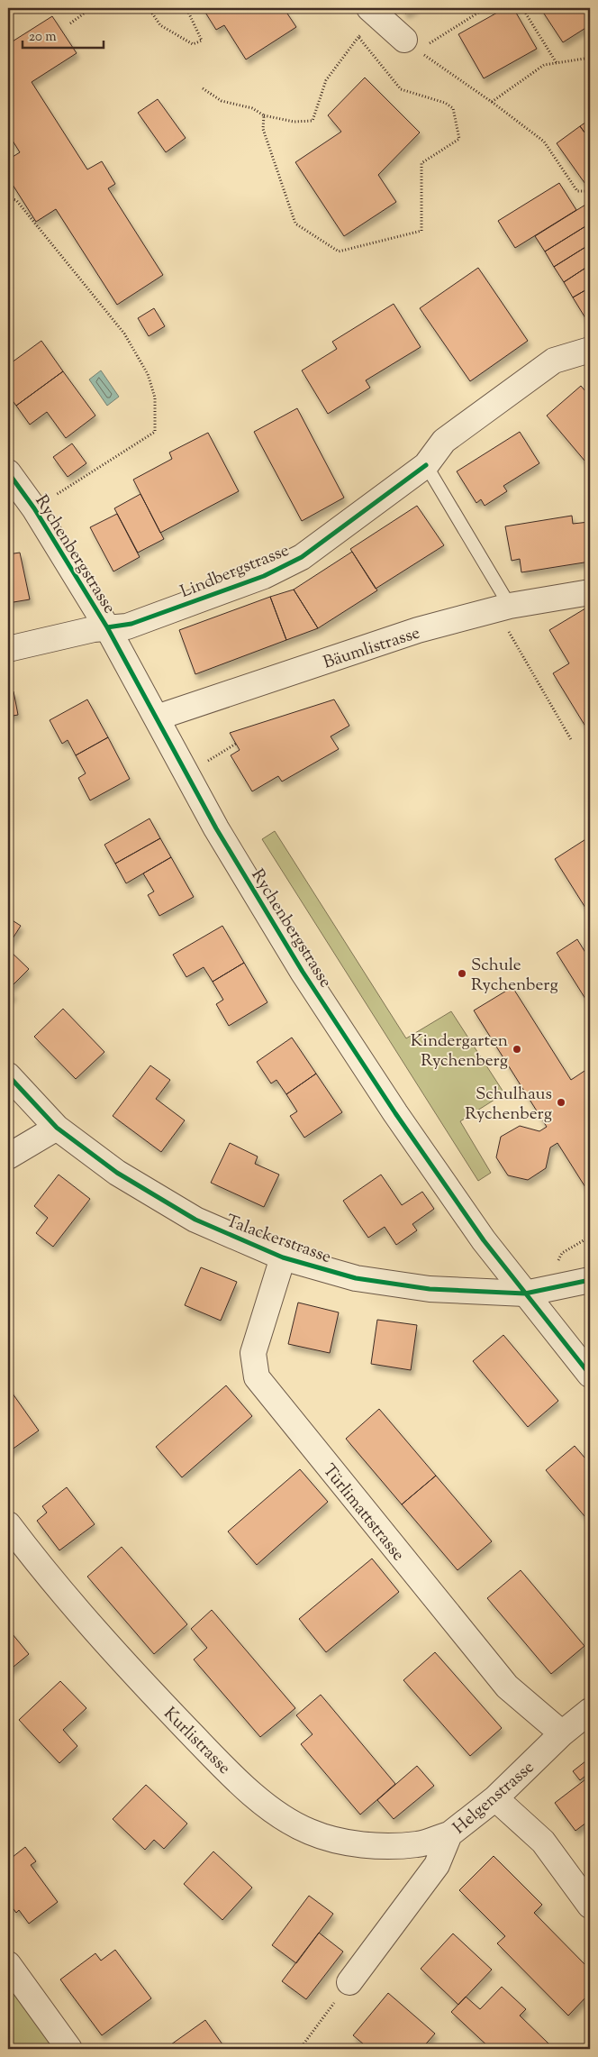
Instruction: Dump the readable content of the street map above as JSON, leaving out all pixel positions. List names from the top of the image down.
{
  "streets": {
    "street": [
      "Rychenbergstrasse",
      "Lindbergstrasse",
      "Bäumlistrasse",
      "Talackerstrasse",
      "Türlimattstrasse",
      "Kurlistrasse",
      "Helgenstrasse"
    ]
  },
  "crossings": [
    ["Rychenbergstrasse", "Lindbergstrasse"],
    ["Rychenbergstrasse", "Bäumlistrasse"],
    ["Rychenbergstrasse", "Talackerstrasse"],
    ["Talackerstrasse", "Türlimattstrasse"],
    ["Türlimattstrasse", "Helgenstrasse"],
    ["Kurlistrasse", "Helgenstrasse"]
  ],
  "places": ["Schule Rychenberg", "Kindergarten Rychenberg", "Schulhaus Rychenberg"],
  "scale_bar": "20 m"
}
